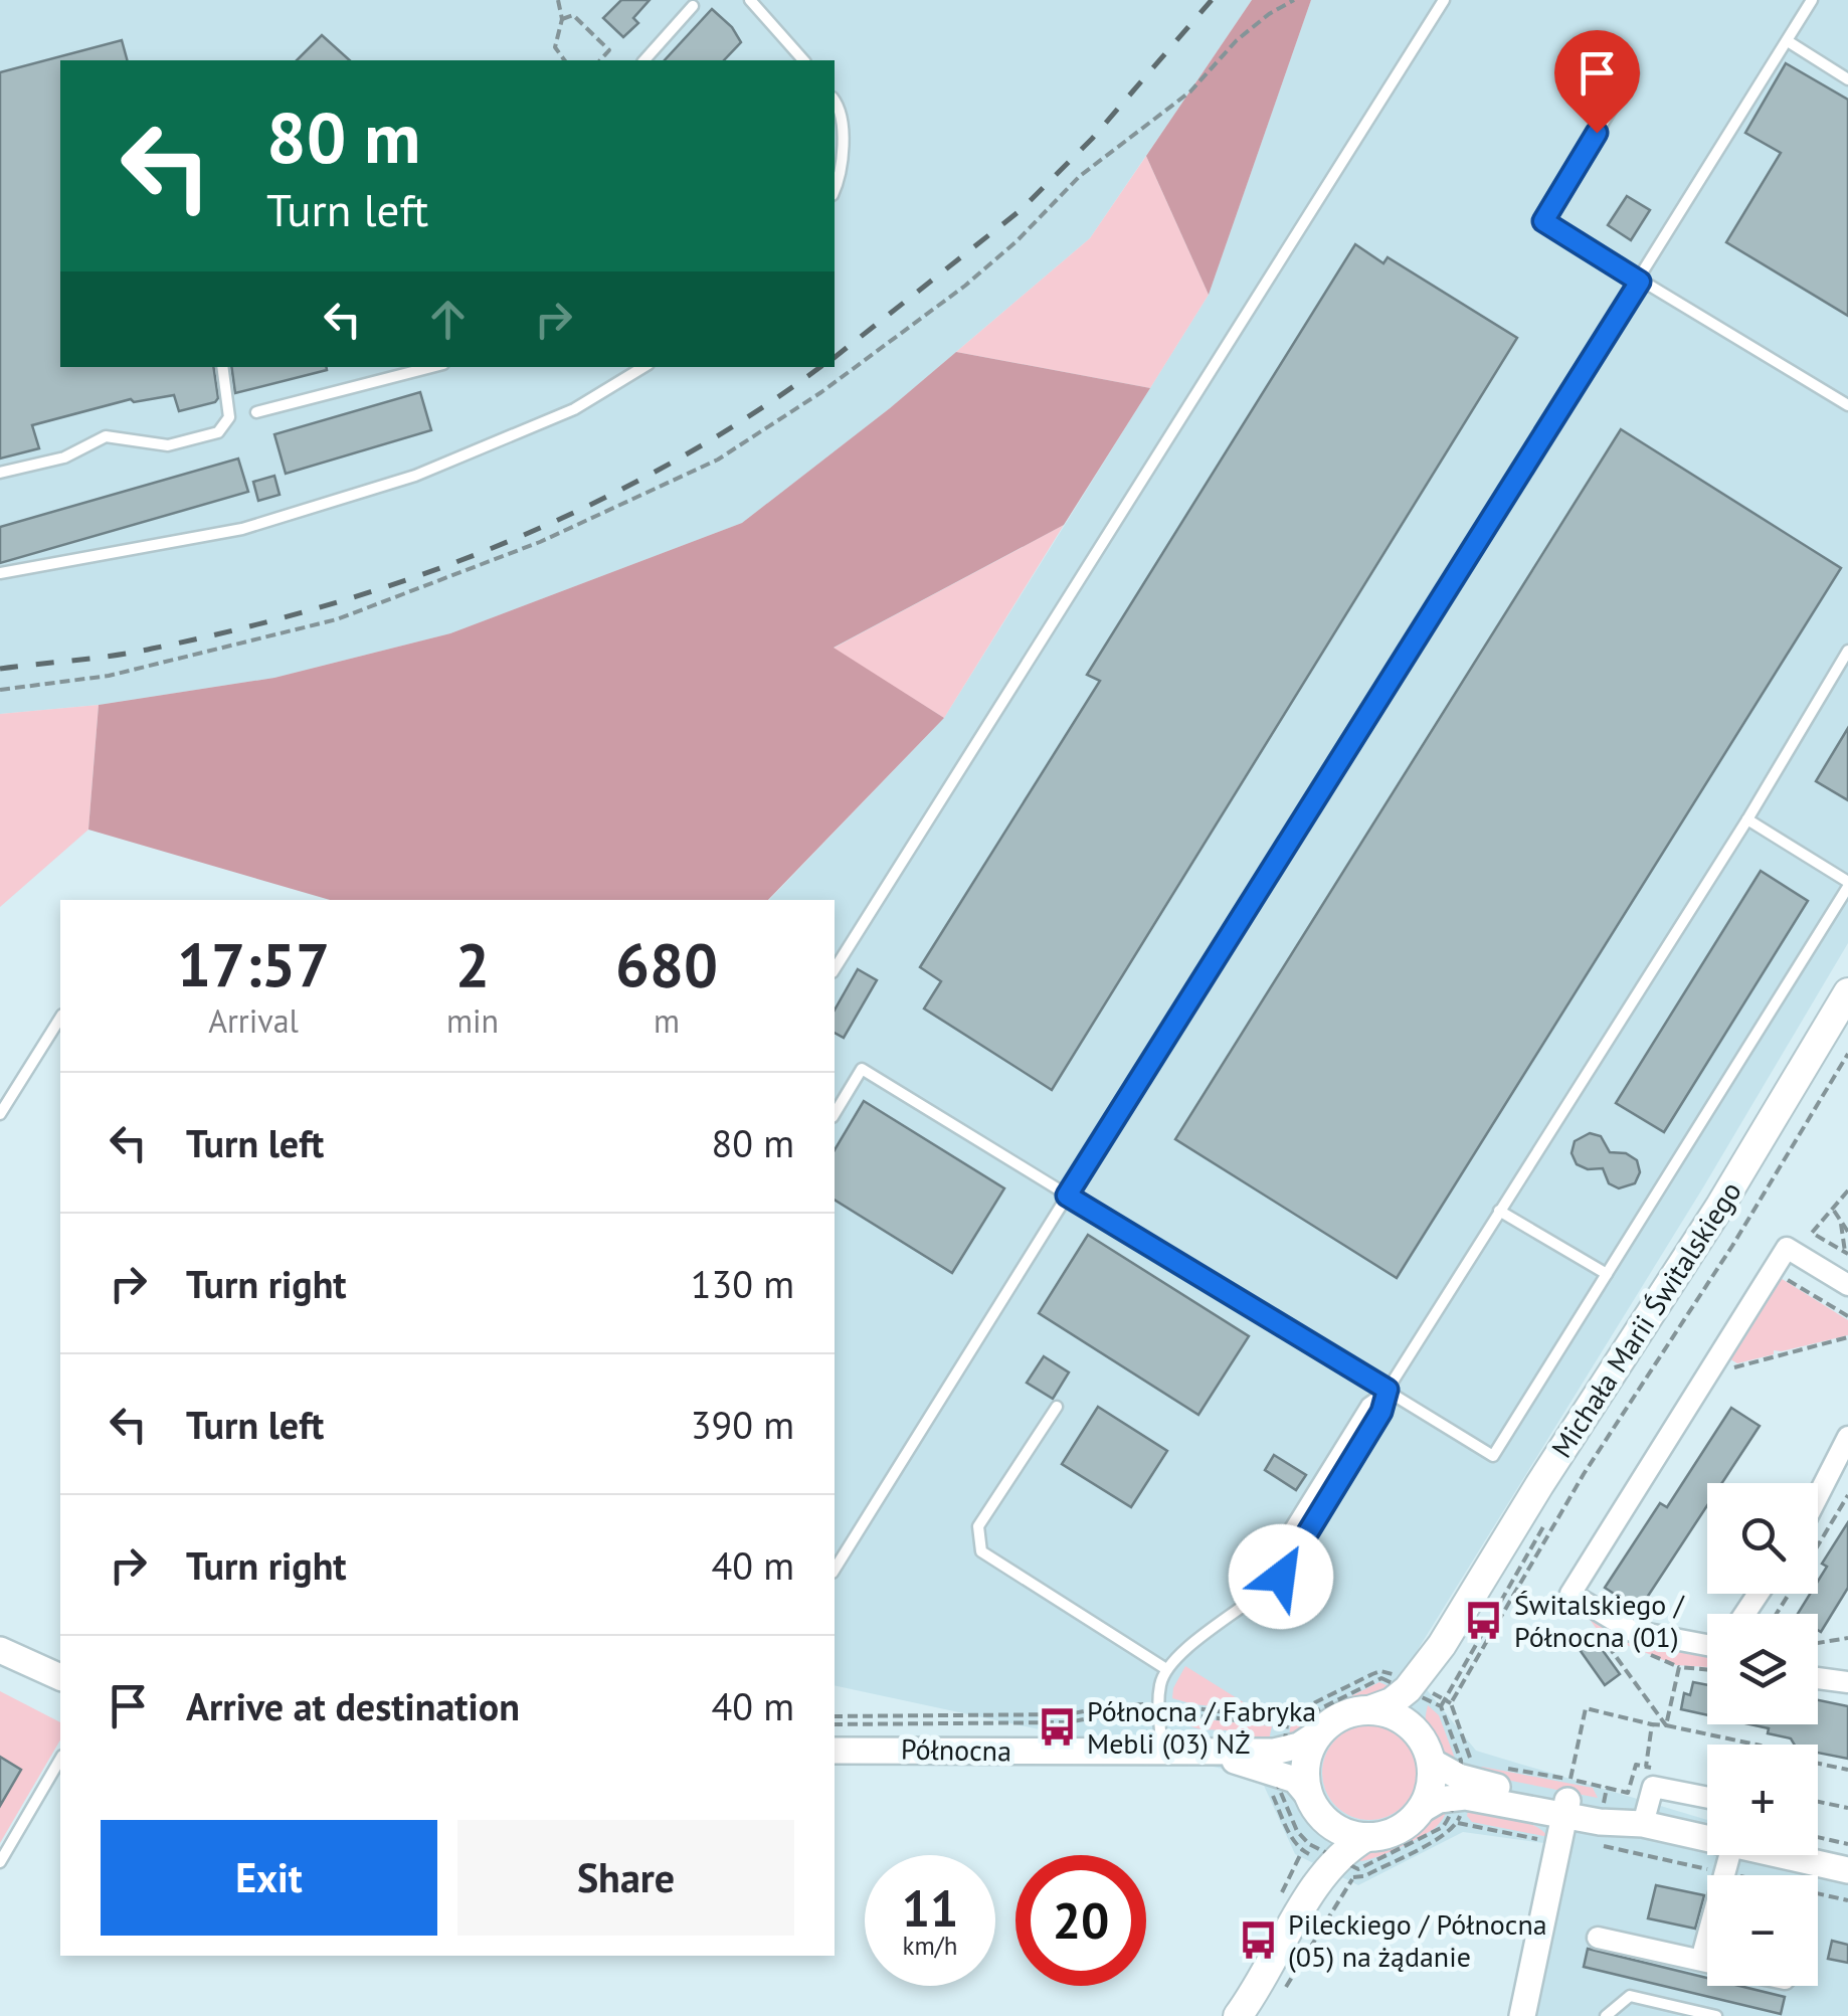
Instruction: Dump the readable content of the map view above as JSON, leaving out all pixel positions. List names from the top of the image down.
{
  "streets": {
    "main road": ["Michała Marii Świtalskiego"],
    "street": ["Północna"]
  },
  "crossings": [
    ["Michała Marii Świtalskiego", "Północna"]
  ],
  "places": {
    "bus stop": ["Świtalskiego / Północna (01)", "Północna / Fabryka Mebli (03) NŻ", "Pileckiego / Północna (05) na żądanie"]
  },
  "page": {
    "turn": ["80 m", "Turn left"],
    "eta": [
      "17:57",
      "Arrival",
      "2",
      "min",
      "680",
      "m"
    ],
    "list": [
      {
        "name": "Turn left",
        "value": "80 m"
      },
      {
        "name": "Turn right",
        "value": "130 m"
      },
      {
        "name": "Turn left",
        "value": "390 m"
      },
      {
        "name": "Turn right",
        "value": "40 m"
      },
      {
        "name": "Arrive at destination",
        "value": "40 m"
      }
    ],
    "map_buttons": ["+", "−"],
    "buttons": ["Exit", "Share"],
    "speed": "11 km/h",
    "limit": "20"
  }
}
